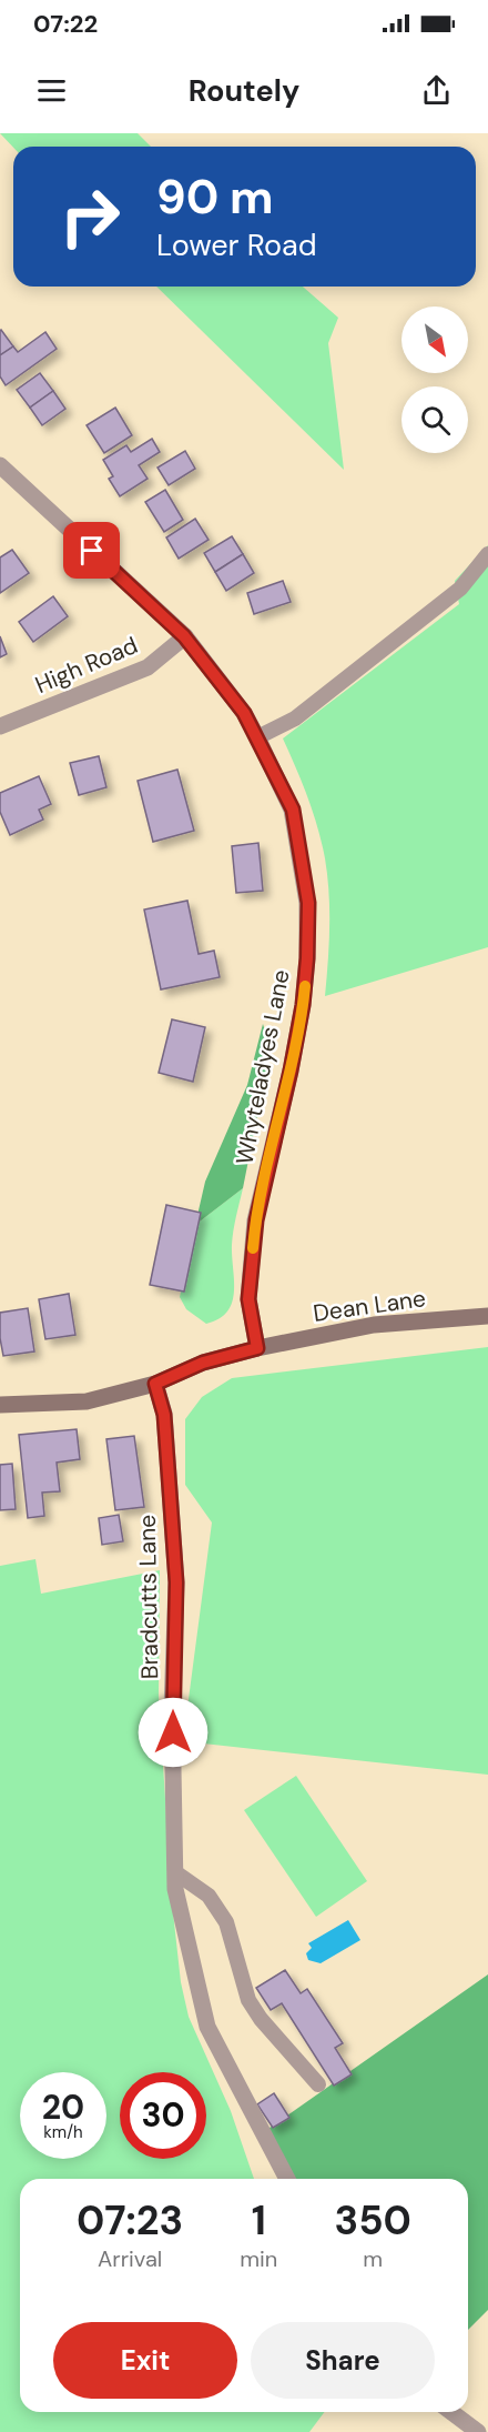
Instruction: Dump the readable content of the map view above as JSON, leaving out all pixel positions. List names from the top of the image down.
{
  "streets": {
    "street": [
      "High Road",
      "Whyteladyes Lane",
      "Dean Lane",
      "Bradcutts Lane"
    ]
  },
  "crossings": [
    ["High Road", "Whyteladyes Lane"],
    ["Whyteladyes Lane", "Dean Lane"],
    ["Dean Lane", "Bradcutts Lane"]
  ],
  "north": "bottom right",
  "page": {
    "status": "07:22",
    "header": "Routely",
    "turn": ["90 m", "Lower Road"],
    "speed": "20 km/h",
    "limit": "30",
    "eta": [
      "07:23",
      "Arrival",
      "1",
      "min",
      "350",
      "m"
    ],
    "buttons": ["Exit", "Share"]
  }
}
